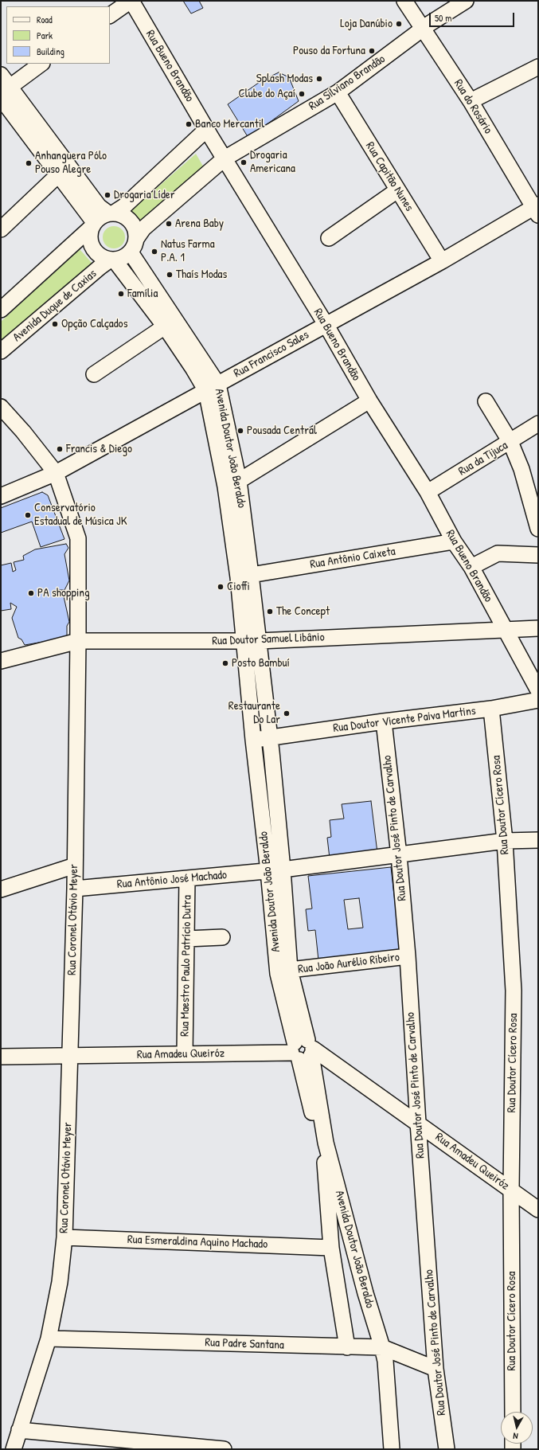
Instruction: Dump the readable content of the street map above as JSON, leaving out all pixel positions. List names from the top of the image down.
{
  "streets": {
    "street": [
      "Rua Bueno Brandão",
      "Rua Silviano Brandão",
      "Rua do Rosário",
      "Rua Capitão Nunes",
      "Avenida Duque de Caxias",
      "Rua Francisco Sales",
      "Avenida Doutor João Beraldo",
      "Rua da Tijuca",
      "Rua Antônio Caixeta",
      "Rua Doutor Samuel Libânio",
      "Rua Doutor Vicente Paiva Martins",
      "Rua Doutor Cícero Rosa",
      "Rua Doutor José Pinto de Carvalho",
      "Rua Antônio José Machado",
      "Rua Coronel Otávio Meyer",
      "Rua João Aurélio Ribeiro",
      "Rua Maestro Paulo Patrício Dutra",
      "Rua Amadeu Queiróz",
      "Rua Esmeraldina Aquino Machado",
      "Rua Padre Santana"
    ]
  },
  "crossings": [
    ["Rua Bueno Brandão", "Rua Silviano Brandão"],
    ["Rua Bueno Brandão", "Rua Francisco Sales"],
    ["Rua Bueno Brandão", "Rua da Tijuca"],
    ["Rua Bueno Brandão", "Rua Antônio Caixeta"],
    ["Rua Bueno Brandão", "Rua Doutor Samuel Libânio"],
    ["Rua Silviano Brandão", "Rua do Rosário"],
    ["Rua Silviano Brandão", "Rua Capitão Nunes"],
    ["Rua do Rosário", "Rua Francisco Sales"],
    ["Rua Capitão Nunes", "Rua Francisco Sales"],
    ["Avenida Duque de Caxias", "Avenida Doutor João Beraldo"],
    ["Rua Francisco Sales", "Avenida Doutor João Beraldo"],
    ["Rua Francisco Sales", "Rua Coronel Otávio Meyer"],
    ["Avenida Doutor João Beraldo", "Rua Antônio Caixeta"],
    ["Avenida Doutor João Beraldo", "Rua Doutor Samuel Libânio"],
    ["Avenida Doutor João Beraldo", "Rua Doutor Vicente Paiva Martins"],
    ["Avenida Doutor João Beraldo", "Rua Antônio José Machado"],
    ["Avenida Doutor João Beraldo", "Rua João Aurélio Ribeiro"],
    ["Avenida Doutor João Beraldo", "Rua Amadeu Queiróz"],
    ["Avenida Doutor João Beraldo", "Rua Esmeraldina Aquino Machado"],
    ["Avenida Doutor João Beraldo", "Rua Padre Santana"],
    ["Rua Doutor Samuel Libânio", "Rua Coronel Otávio Meyer"],
    ["Rua Doutor Vicente Paiva Martins", "Rua Doutor Cícero Rosa"],
    ["Rua Doutor Vicente Paiva Martins", "Rua Doutor José Pinto de Carvalho"],
    ["Rua Doutor Cícero Rosa", "Rua Antônio José Machado"],
    ["Rua Doutor Cícero Rosa", "Rua Amadeu Queiróz"],
    ["Rua Doutor José Pinto de Carvalho", "Rua Antônio José Machado"],
    ["Rua Doutor José Pinto de Carvalho", "Rua João Aurélio Ribeiro"],
    ["Rua Doutor José Pinto de Carvalho", "Rua Amadeu Queiróz"],
    ["Rua Doutor José Pinto de Carvalho", "Rua Padre Santana"],
    ["Rua Antônio José Machado", "Rua Coronel Otávio Meyer"],
    ["Rua Antônio José Machado", "Rua Maestro Paulo Patrício Dutra"],
    ["Rua Coronel Otávio Meyer", "Rua Amadeu Queiróz"],
    ["Rua Coronel Otávio Meyer", "Rua Esmeraldina Aquino Machado"],
    ["Rua Coronel Otávio Meyer", "Rua Padre Santana"],
    ["Rua Maestro Paulo Patrício Dutra", "Rua Amadeu Queiróz"]
  ],
  "places": [
    "Loja Danúbio",
    "Pouso da Fortuna",
    "Splash Modas",
    "Clube do Açaí",
    "Banco Mercantil",
    "Drogaria Americana",
    "Anhanguera Pólo Pouso Alegre",
    "Drogaria Líder",
    "Arena Baby",
    "Natus Farma P.A. 1",
    "Thaís Modas",
    "Família",
    "Opção Calçados",
    "Pousada Central",
    "Francis & Diego",
    "Conservatório Estadual de Música JK",
    "Cioffi",
    "PA shopping",
    "The Concept",
    "Posto Bambuí",
    "Restaurante Do Lar"
  ],
  "legend": ["Road", "Park", "Building"],
  "scale_bar": "50 m",
  "north": "bottom"
}
